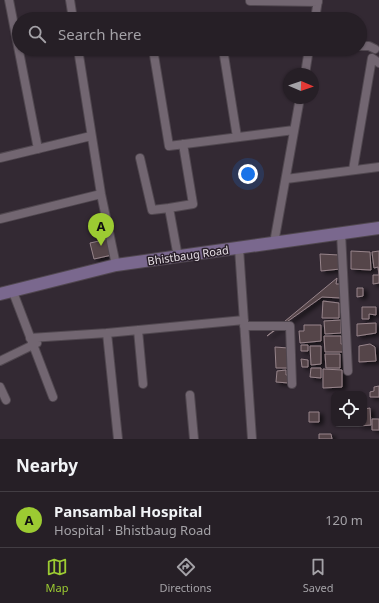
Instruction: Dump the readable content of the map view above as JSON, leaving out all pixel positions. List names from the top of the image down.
{
  "streets": {
    "street": ["Bhistbaug Road"]
  },
  "north": "right",
  "page": {
    "search": "Search here",
    "pins": "A",
    "heading": "Nearby",
    "list": [
      {
        "mark": "A",
        "name": "Pansambal Hospital",
        "note": "Hospital · Bhistbaug Road",
        "value": "120 m"
      }
    ],
    "nav": ["Map", "Directions", "Saved"]
  }
}
